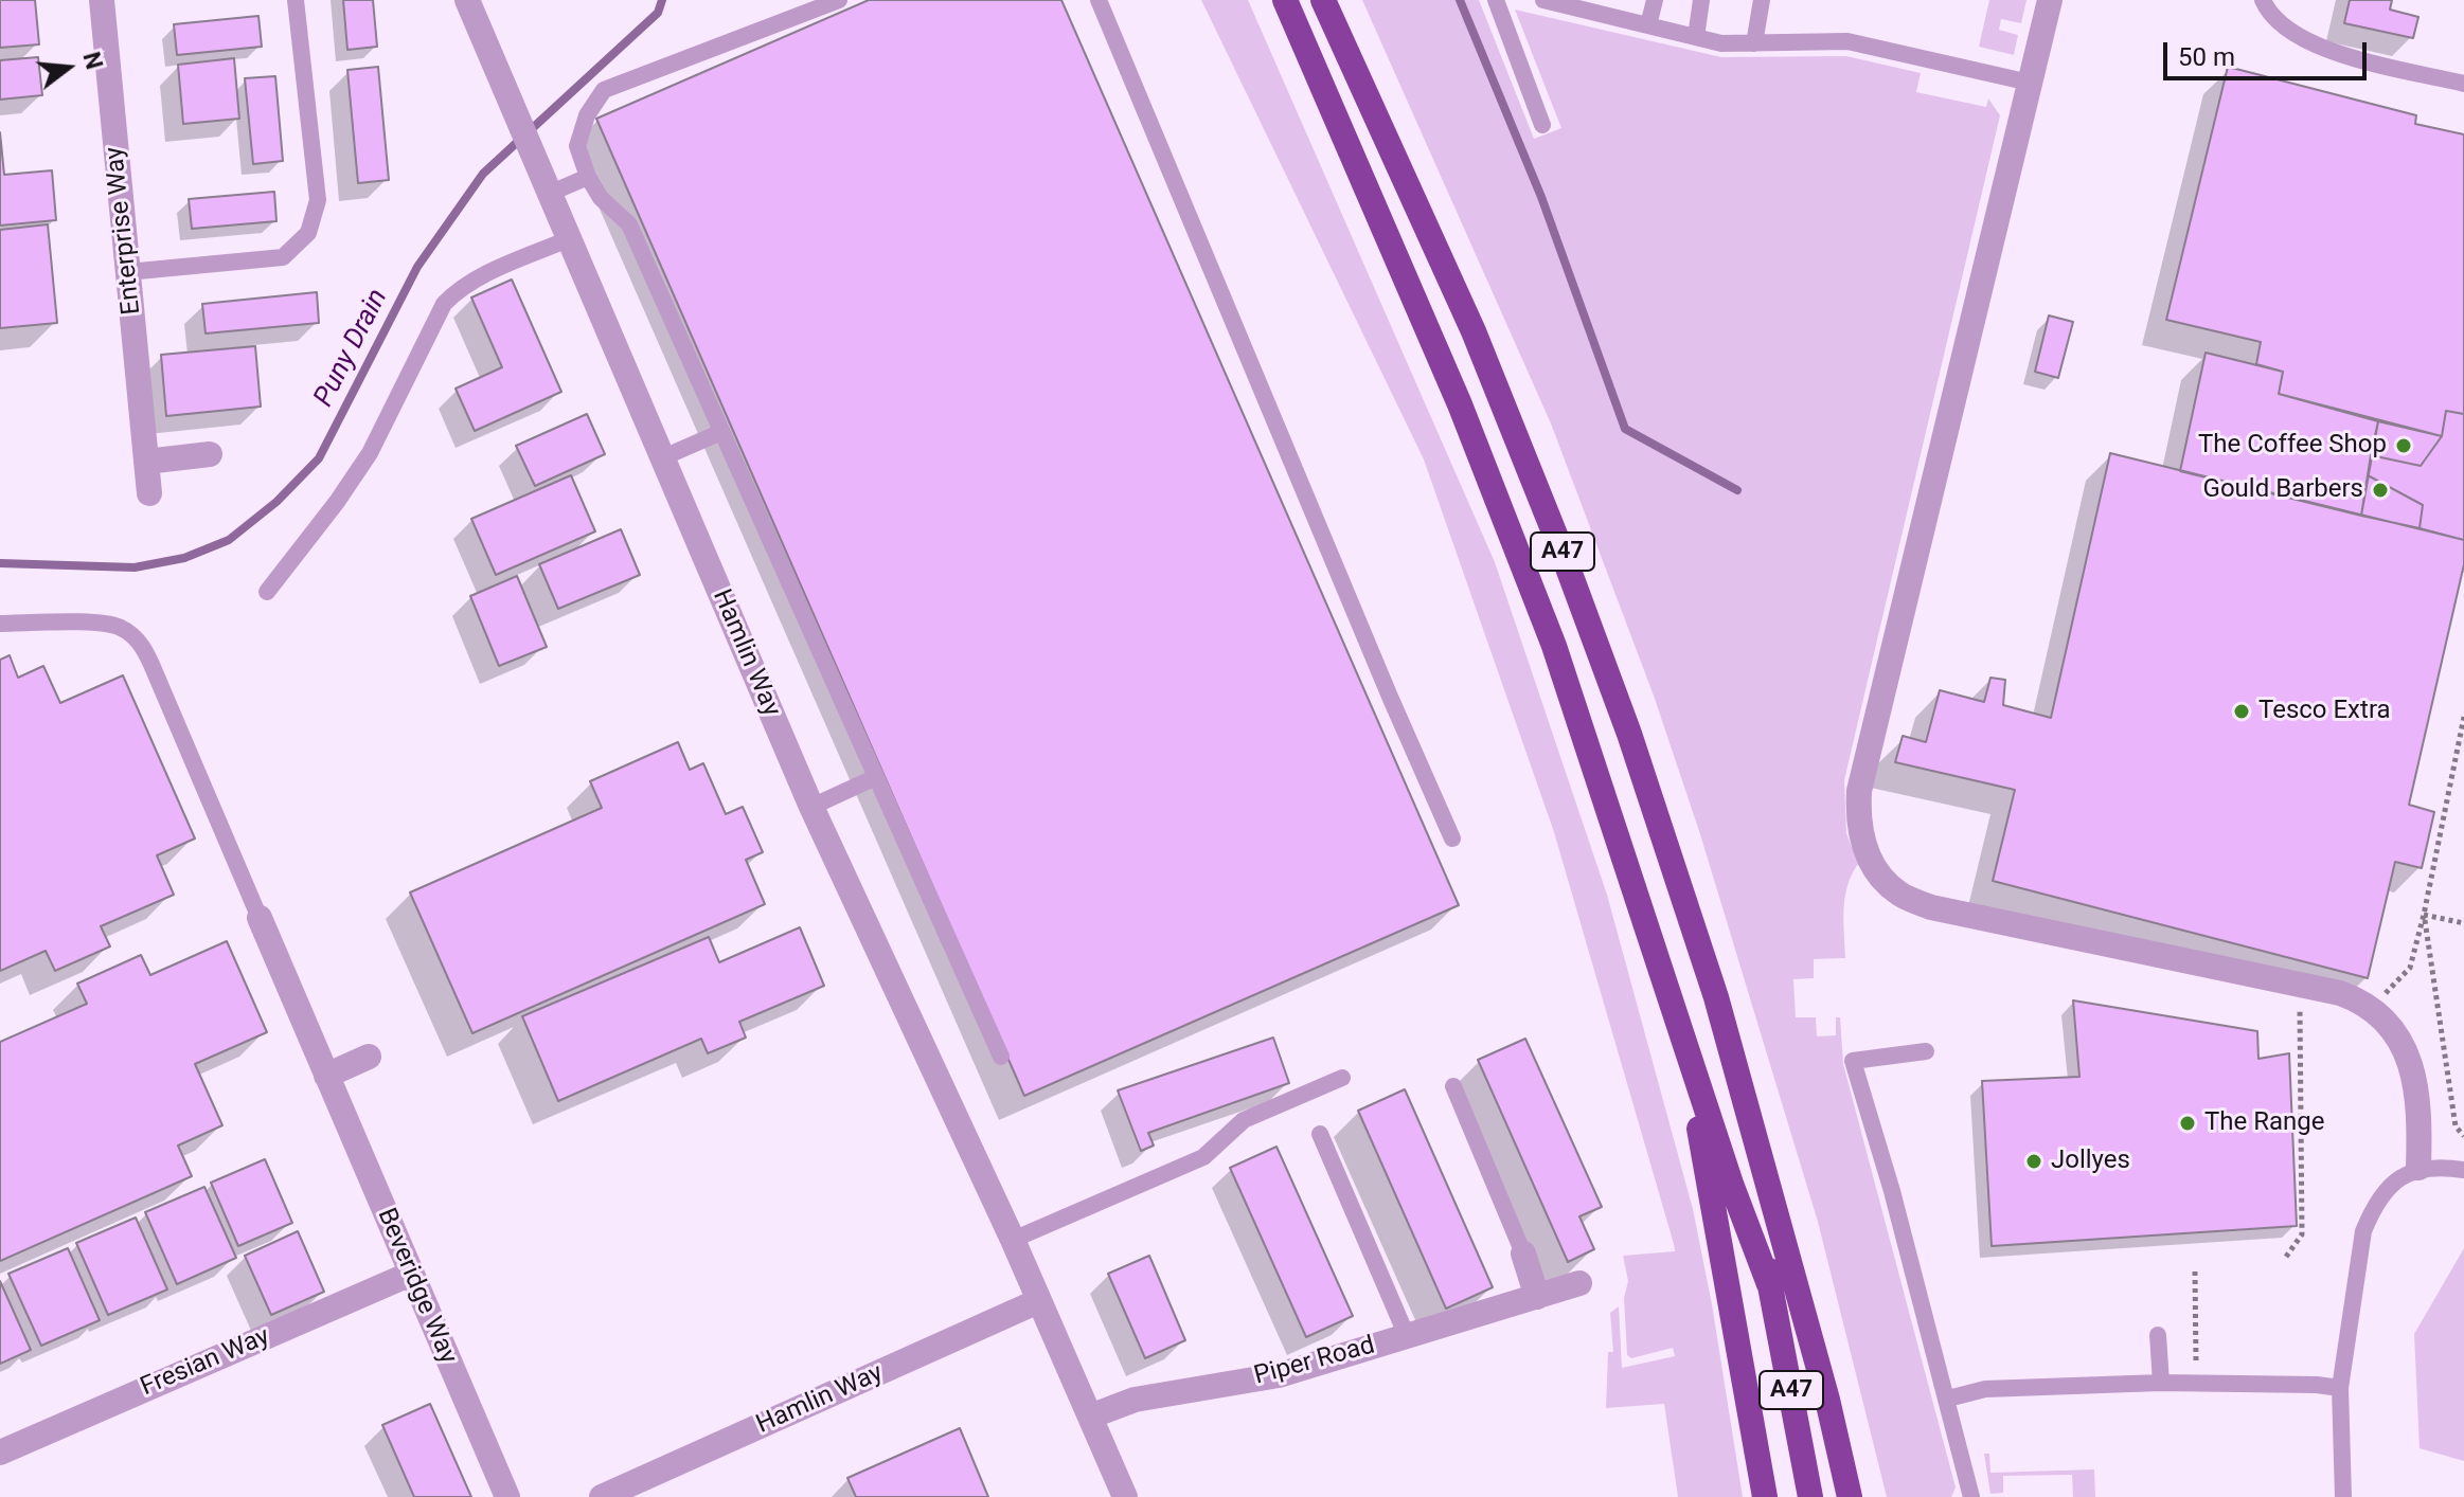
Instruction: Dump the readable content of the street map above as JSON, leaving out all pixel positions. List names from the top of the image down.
{
  "streets": {
    "highway": ["A47"],
    "street": [
      "Enterprise Way",
      "Hamlin Way",
      "Beveridge Way",
      "Piper Road",
      "Fresian Way"
    ]
  },
  "crossings": [
    ["Hamlin Way", "Piper Road"],
    ["Beveridge Way", "Fresian Way"]
  ],
  "water": ["Puny Drain"],
  "places": [
    "The Coffee Shop",
    "Gould Barbers",
    "Tesco Extra",
    "The Range",
    "Jollyes"
  ],
  "scale_bar": "50 m",
  "north": "right"
}
